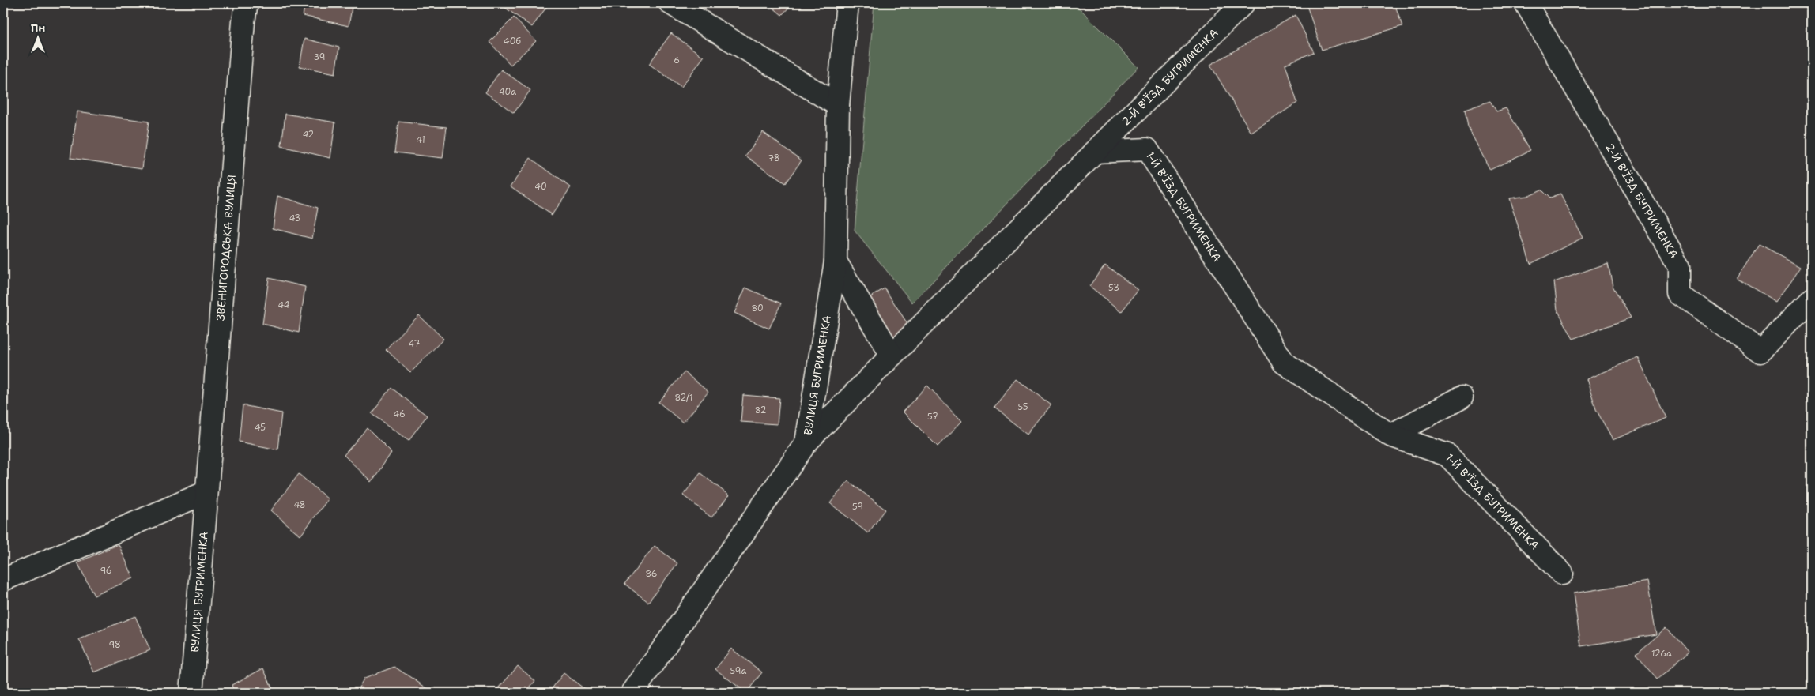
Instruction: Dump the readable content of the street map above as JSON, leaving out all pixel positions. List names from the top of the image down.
{
  "streets": {
    "street": [
      "2-Й В'ЇЗД БУГРИМЕНКА",
      "1-Й В'ЇЗД БУГРИМЕНКА",
      "ЗВЕНИГОРОДСЬКА ВУЛИЦЯ",
      "ВУЛИЦЯ БУГРИМЕНКА"
    ]
  },
  "crossings": [
    ["2-Й В'ЇЗД БУГРИМЕНКА", "1-Й В'ЇЗД БУГРИМЕНКА"],
    ["ЗВЕНИГОРОДСЬКА ВУЛИЦЯ", "ВУЛИЦЯ БУГРИМЕНКА"]
  ],
  "house_numbers": [
    "40б",
    "39",
    "6",
    "40а",
    "42",
    "41",
    "78",
    "40",
    "43",
    "53",
    "44",
    "80",
    "47",
    "82/1",
    "55",
    "82",
    "46",
    "57",
    "45",
    "48",
    "59",
    "96",
    "86",
    "98",
    "126а",
    "59а"
  ],
  "north": "top"
}
